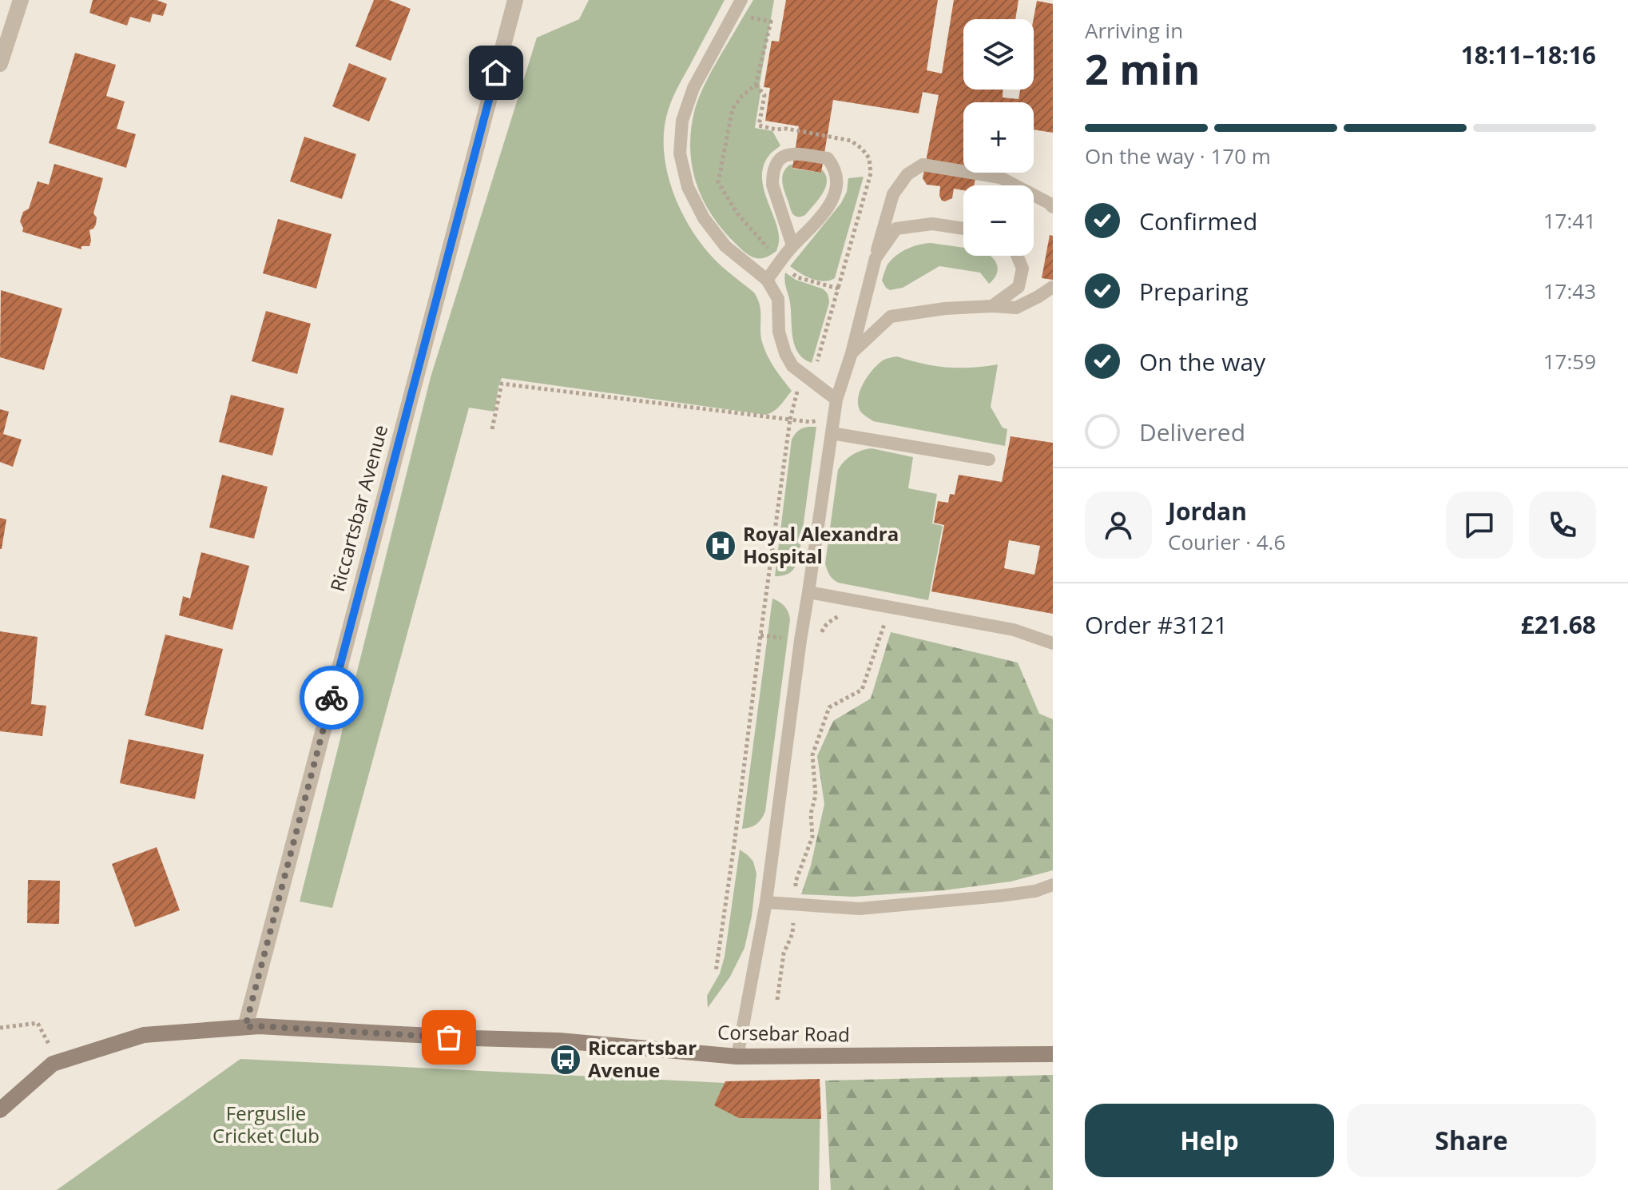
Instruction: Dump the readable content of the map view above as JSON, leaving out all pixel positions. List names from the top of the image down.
{
  "streets": {
    "main road": ["Corsebar Road"],
    "street": ["Riccartsbar Avenue"]
  },
  "crossings": [
    ["Riccartsbar Avenue", "Corsebar Road"]
  ],
  "parks": ["Ferguslie Cricket Club"],
  "places": {
    "hospital": ["Royal Alexandra Hospital"],
    "bus stop": ["Riccartsbar Avenue"]
  },
  "page": {
    "heading": ["2 min", "Arriving in", "18:11–18:16"],
    "panel": [
      "Jordan",
      "Courier · 4.6",
      "Order #3121",
      "£21.68"
    ],
    "map_buttons": ["+", "−"],
    "bar": "On the way · 170 m",
    "list": [
      ["Confirmed", "17:41"],
      ["Preparing", "17:43"],
      ["On the way", "17:59"],
      "Delivered"
    ],
    "buttons": ["Help", "Share"]
  }
}
